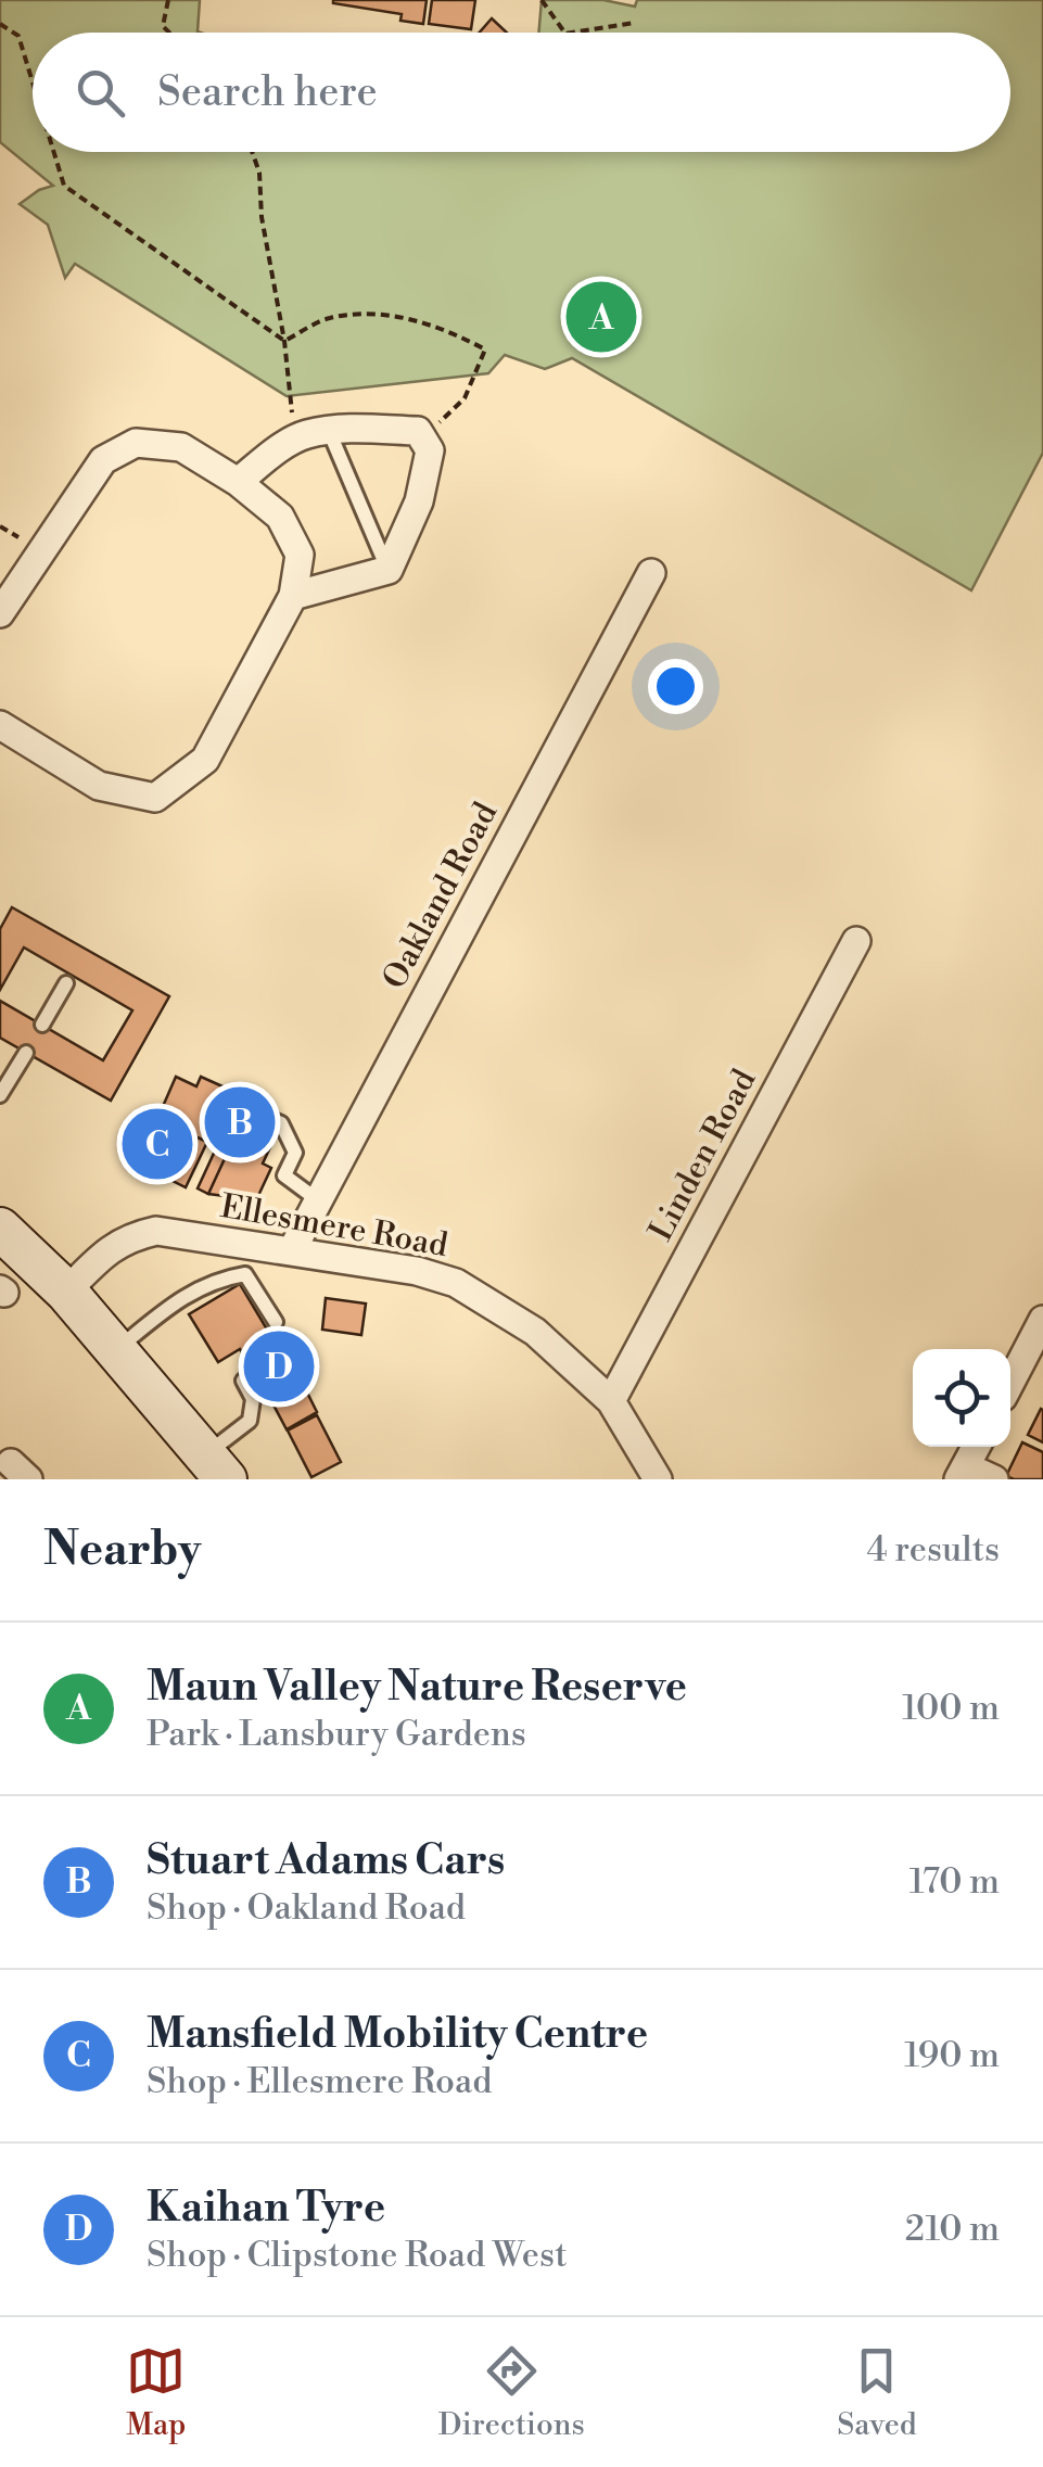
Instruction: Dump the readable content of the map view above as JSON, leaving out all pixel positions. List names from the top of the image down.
{
  "streets": {
    "street": ["Oakland Road", "Linden Road", "Ellesmere Road"]
  },
  "crossings": [
    ["Oakland Road", "Ellesmere Road"],
    ["Linden Road", "Ellesmere Road"]
  ],
  "page": {
    "search": "Search here",
    "pins": [
      "A",
      "B",
      "C",
      "D"
    ],
    "heading": ["Nearby", "4 results"],
    "list": [
      {
        "mark": "A",
        "name": "Maun Valley Nature Reserve",
        "note": "Park · Lansbury Gardens",
        "value": "100 m"
      },
      {
        "mark": "B",
        "name": "Stuart Adams Cars",
        "note": "Shop · Oakland Road",
        "value": "170 m"
      },
      {
        "mark": "C",
        "name": "Mansfield Mobility Centre",
        "note": "Shop · Ellesmere Road",
        "value": "190 m"
      },
      {
        "mark": "D",
        "name": "Kaihan Tyre",
        "note": "Shop · Clipstone Road West",
        "value": "210 m"
      }
    ],
    "nav": ["Map", "Directions", "Saved"]
  }
}
